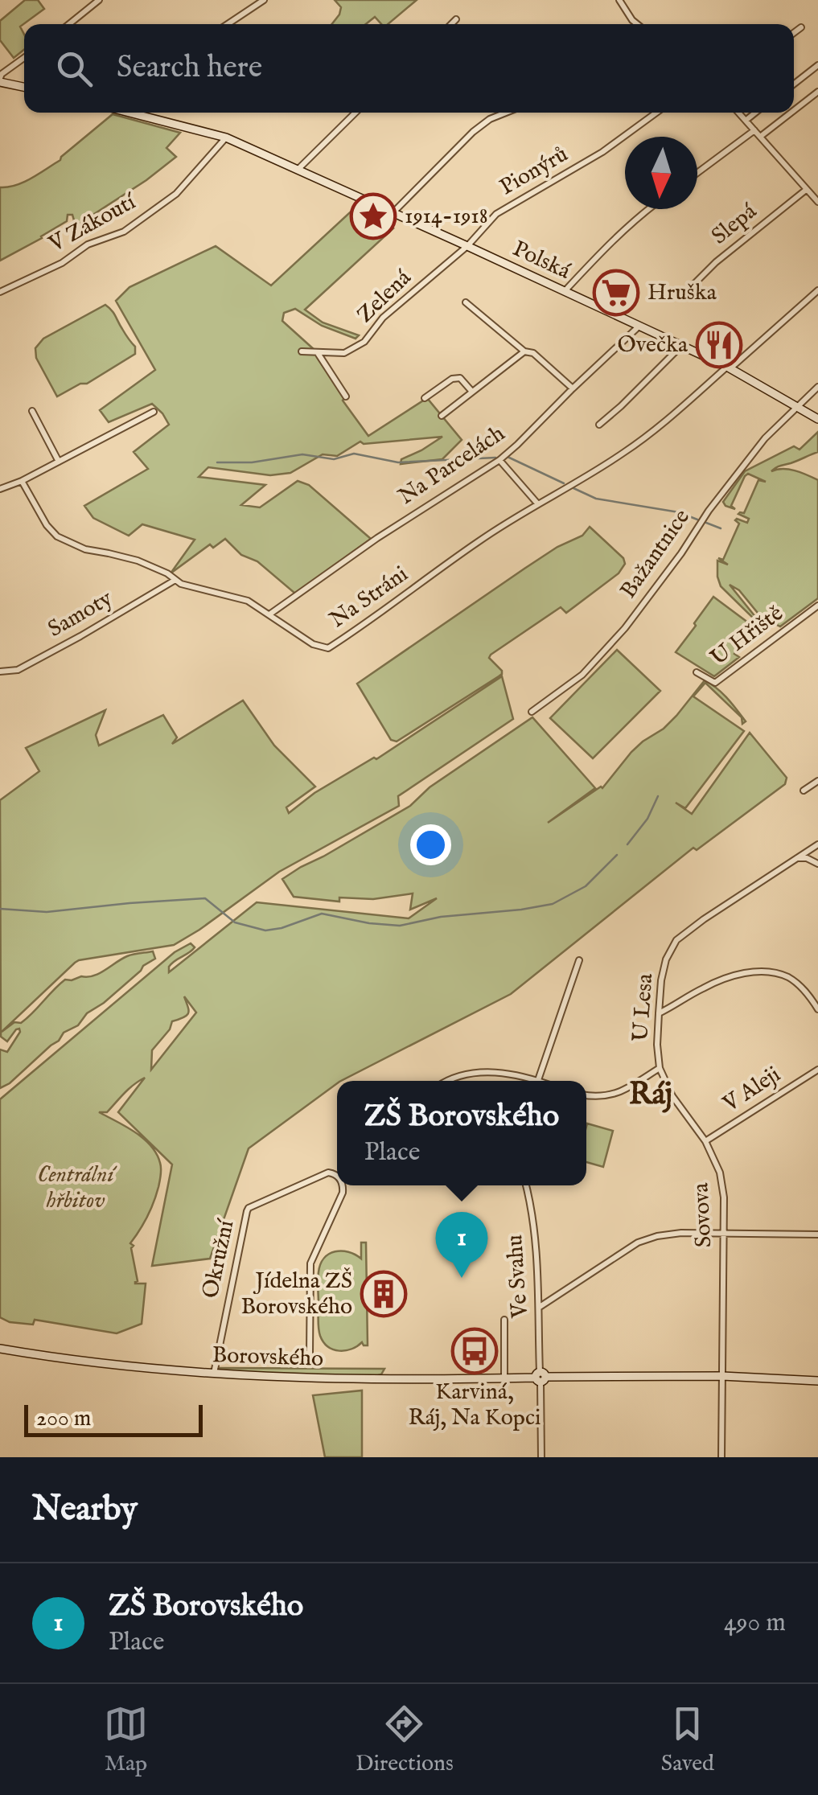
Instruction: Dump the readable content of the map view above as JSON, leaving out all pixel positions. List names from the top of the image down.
{
  "streets": {
    "street": [
      "Pionýrů",
      "V Zákoutí",
      "Slepá",
      "Polská",
      "Zelená",
      "Na Parcelách",
      "Bažantnice",
      "Na Stráni",
      "Samoty",
      "U Hřiště",
      "U Lesa",
      "V Aleji",
      "Sovova",
      "Okružní",
      "Ve Svahu",
      "Borovského"
    ]
  },
  "crossings": [
    ["Pionýrů", "Polská"],
    ["Pionýrů", "Zelená"],
    ["V Zákoutí", "Polská"],
    ["Polská", "Zelená"],
    ["Polská", "Na Parcelách"],
    ["Polská", "Bažantnice"],
    ["Polská", "Na Stráni"],
    ["Na Parcelách", "Na Stráni"],
    ["Na Stráni", "Samoty"],
    ["U Lesa", "Sovova"],
    ["V Aleji", "Sovova"],
    ["Sovova", "Borovského"],
    ["Okružní", "Borovského"],
    ["Ve Svahu", "Borovského"]
  ],
  "districts": ["Ráj"],
  "parks": ["Centrální hřbitov"],
  "places": {
    "place": ["1914-1918"],
    "supermarket": ["Hruška"],
    "restaurant": ["Ovečka"],
    "building": ["Jídelna ZŠ Borovského"],
    "bus stop": ["Karviná, Ráj, Na Kopci"]
  },
  "scale_bar": "200 m",
  "north": "bottom",
  "page": {
    "search": "Search here",
    "popup": ["ZŠ Borovského", "Place"],
    "pins": "1",
    "scale": "200 m",
    "heading": "Nearby",
    "list": [
      {
        "mark": "1",
        "name": "ZŠ Borovského",
        "note": "Place",
        "value": "490 m"
      }
    ],
    "nav": ["Map", "Directions", "Saved"]
  }
}
